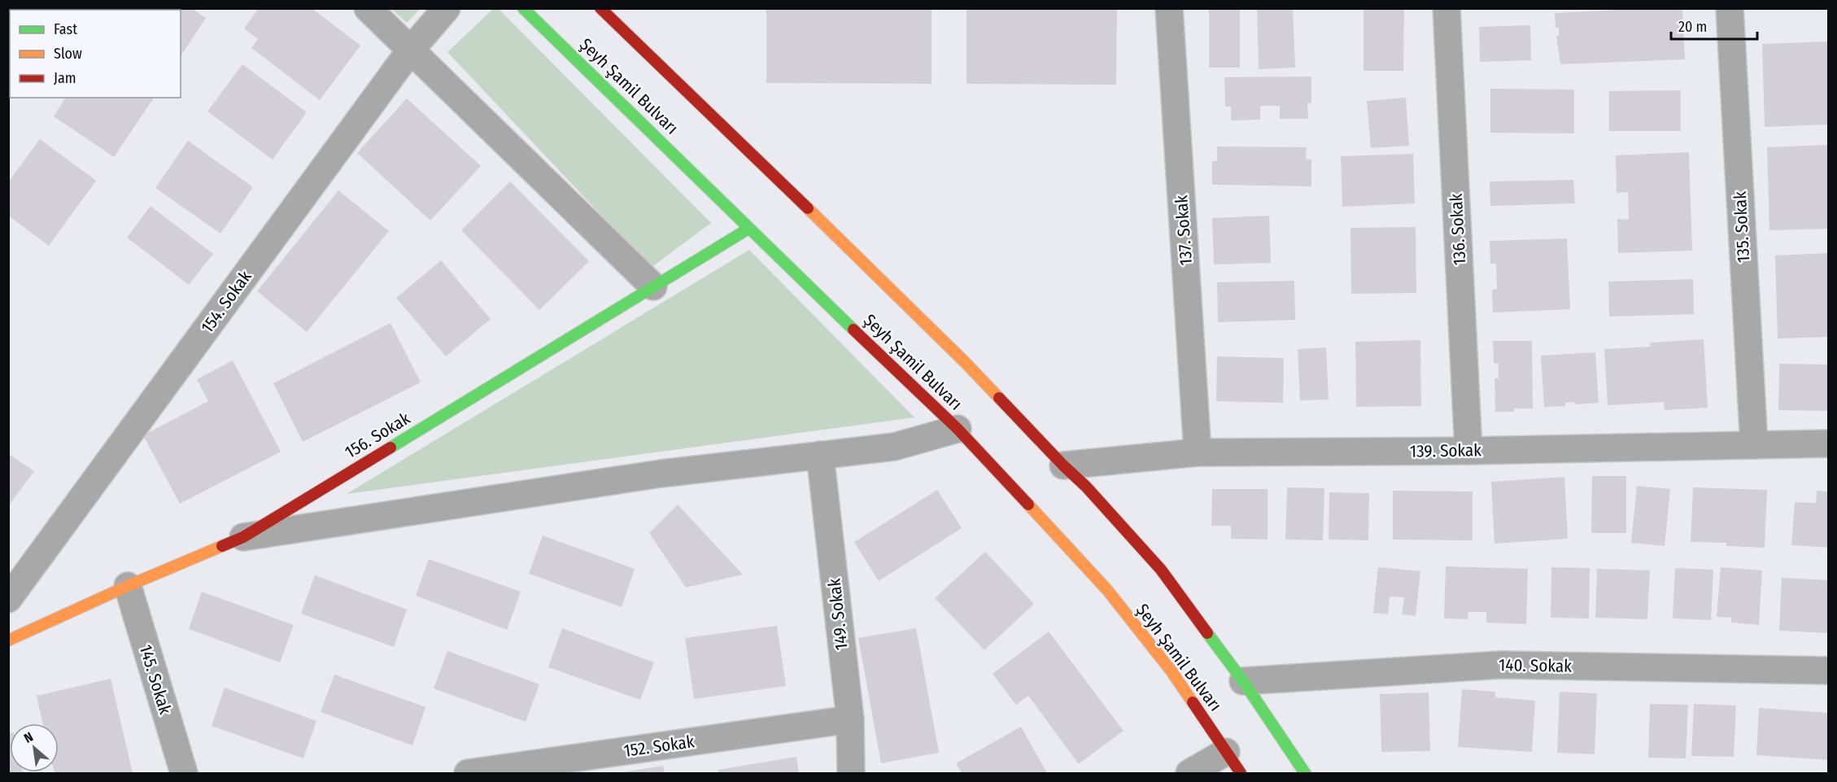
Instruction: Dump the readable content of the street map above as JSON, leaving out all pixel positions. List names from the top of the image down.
{
  "streets": {
    "main road": ["Şeyh Şamil Bulvarı", "156. Sokak"],
    "street": [
      "135. Sokak",
      "136. Sokak",
      "137. Sokak",
      "154. Sokak",
      "139. Sokak",
      "149. Sokak",
      "140. Sokak",
      "145. Sokak",
      "152. Sokak"
    ]
  },
  "crossings": [
    ["Şeyh Şamil Bulvarı", "156. Sokak"],
    ["Şeyh Şamil Bulvarı", "139. Sokak"],
    ["Şeyh Şamil Bulvarı", "140. Sokak"],
    ["135. Sokak", "139. Sokak"],
    ["136. Sokak", "139. Sokak"],
    ["137. Sokak", "139. Sokak"],
    ["156. Sokak", "145. Sokak"],
    ["149. Sokak", "152. Sokak"]
  ],
  "legend": ["Fast", "Slow", "Jam"],
  "scale_bar": "20 m",
  "north": "top left"
}
